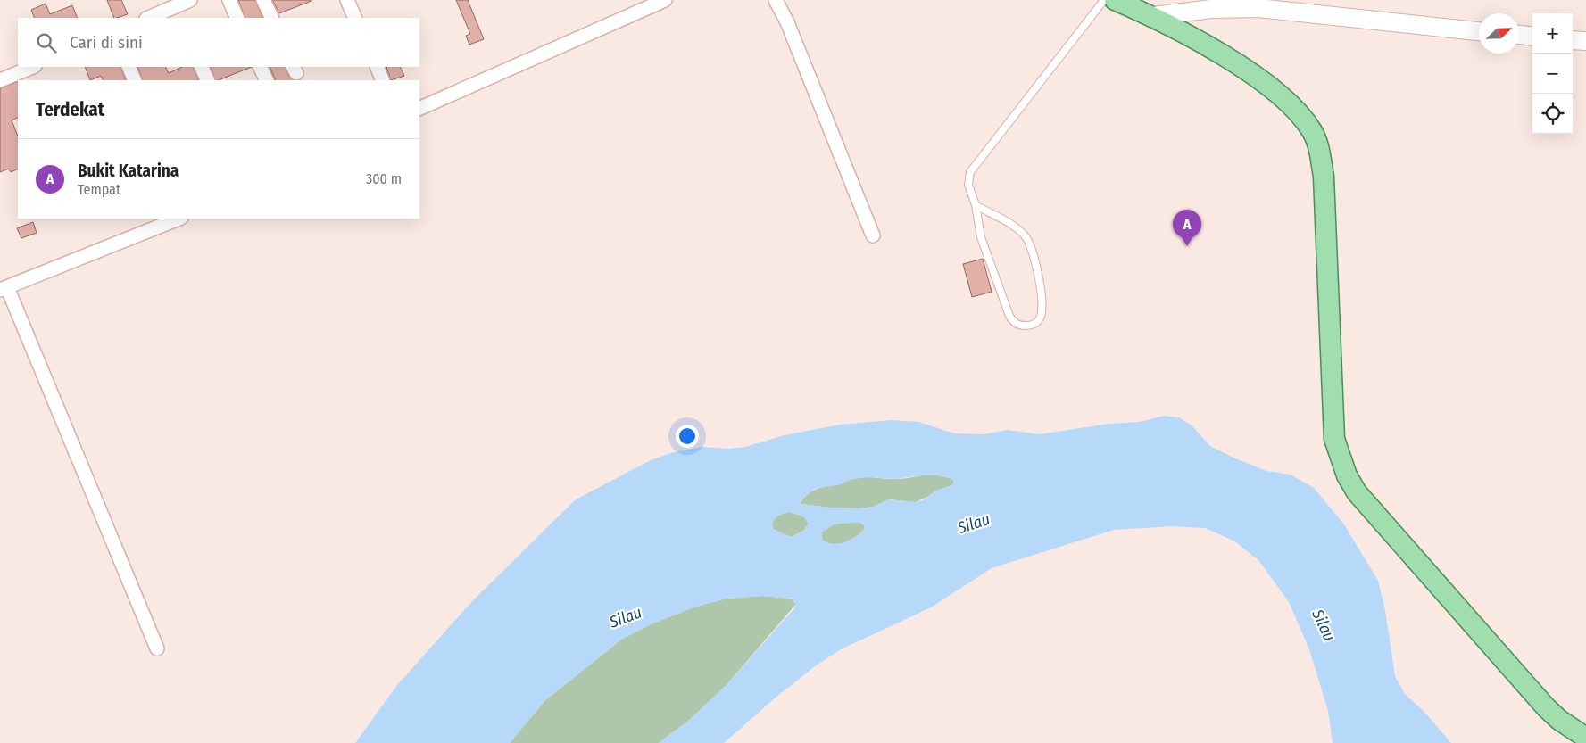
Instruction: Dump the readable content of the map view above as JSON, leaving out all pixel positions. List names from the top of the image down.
{
  "water": ["Silau"],
  "north": "top right",
  "page": {
    "map_buttons": ["+", "−"],
    "search": "Cari di sini",
    "heading": "Terdekat",
    "list": [
      {
        "mark": "A",
        "name": "Bukit Katarina",
        "note": "Tempat",
        "value": "300 m"
      }
    ],
    "pins": "A"
  }
}
